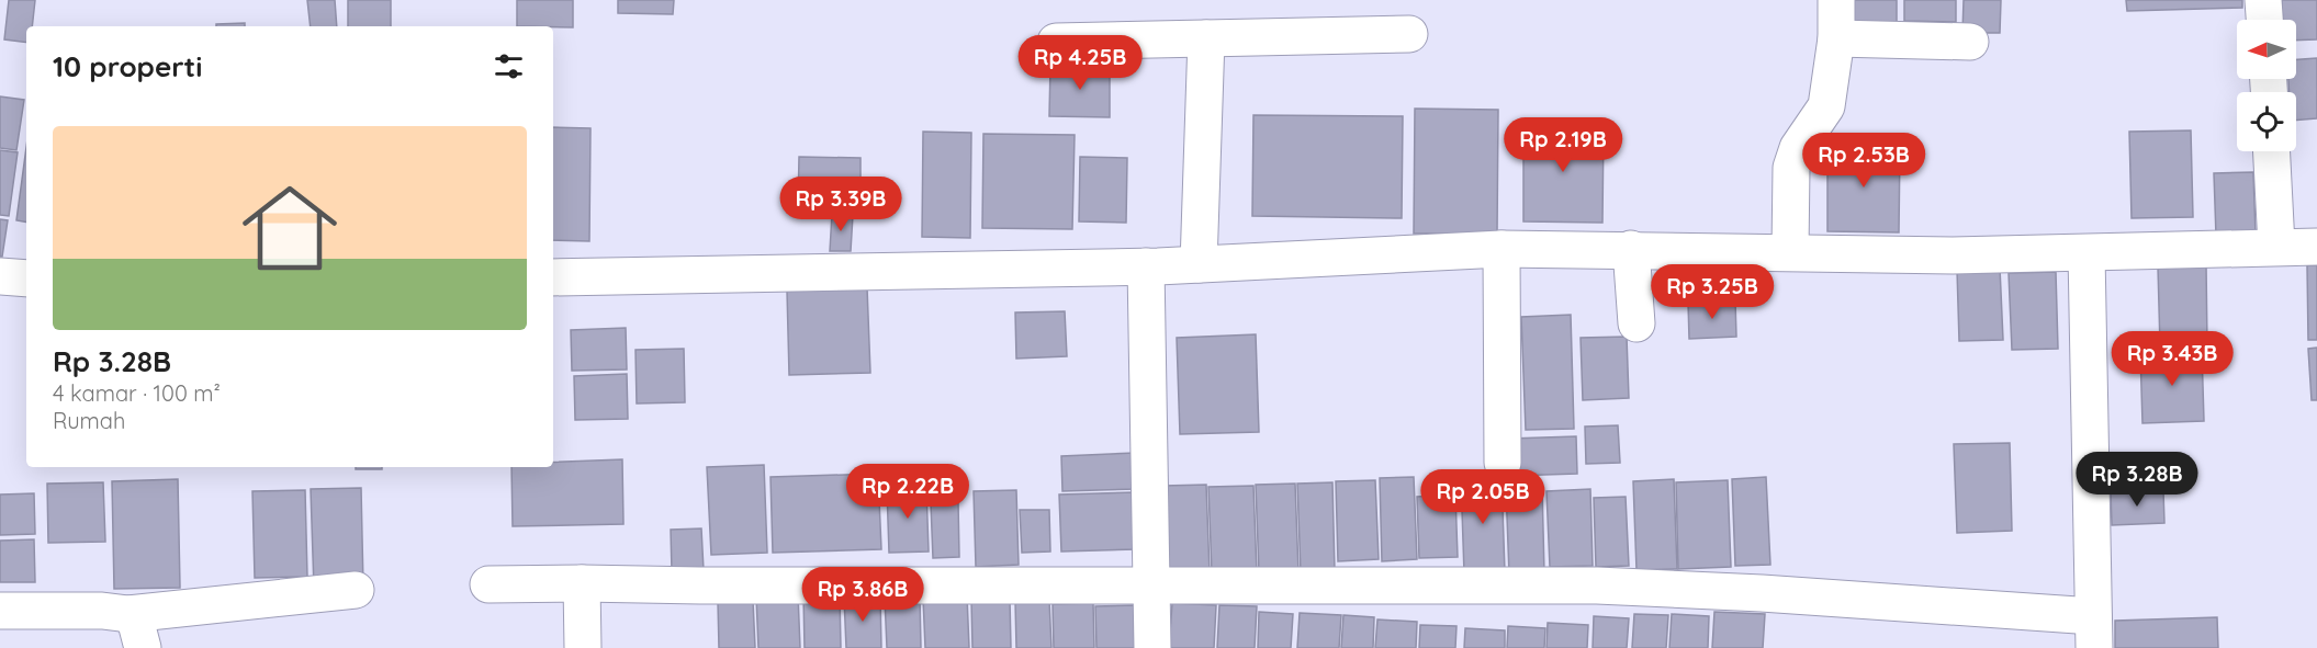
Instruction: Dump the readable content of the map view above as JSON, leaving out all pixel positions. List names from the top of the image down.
{
  "north": "left",
  "page": {
    "heading": "10 properti",
    "price": [
      "Rp 4.25B",
      "Rp 2.19B",
      "Rp 2.53B",
      "Rp 3.39B",
      "Rp 3.25B",
      "Rp 3.43B",
      "Rp 3.28B",
      "Rp 2.22B",
      "Rp 2.05B",
      "Rp 3.86B"
    ],
    "list": [
      {
        "name": "Rp 3.28B",
        "note": "4 kamar · 100 m² · Rumah"
      }
    ]
  }
}
